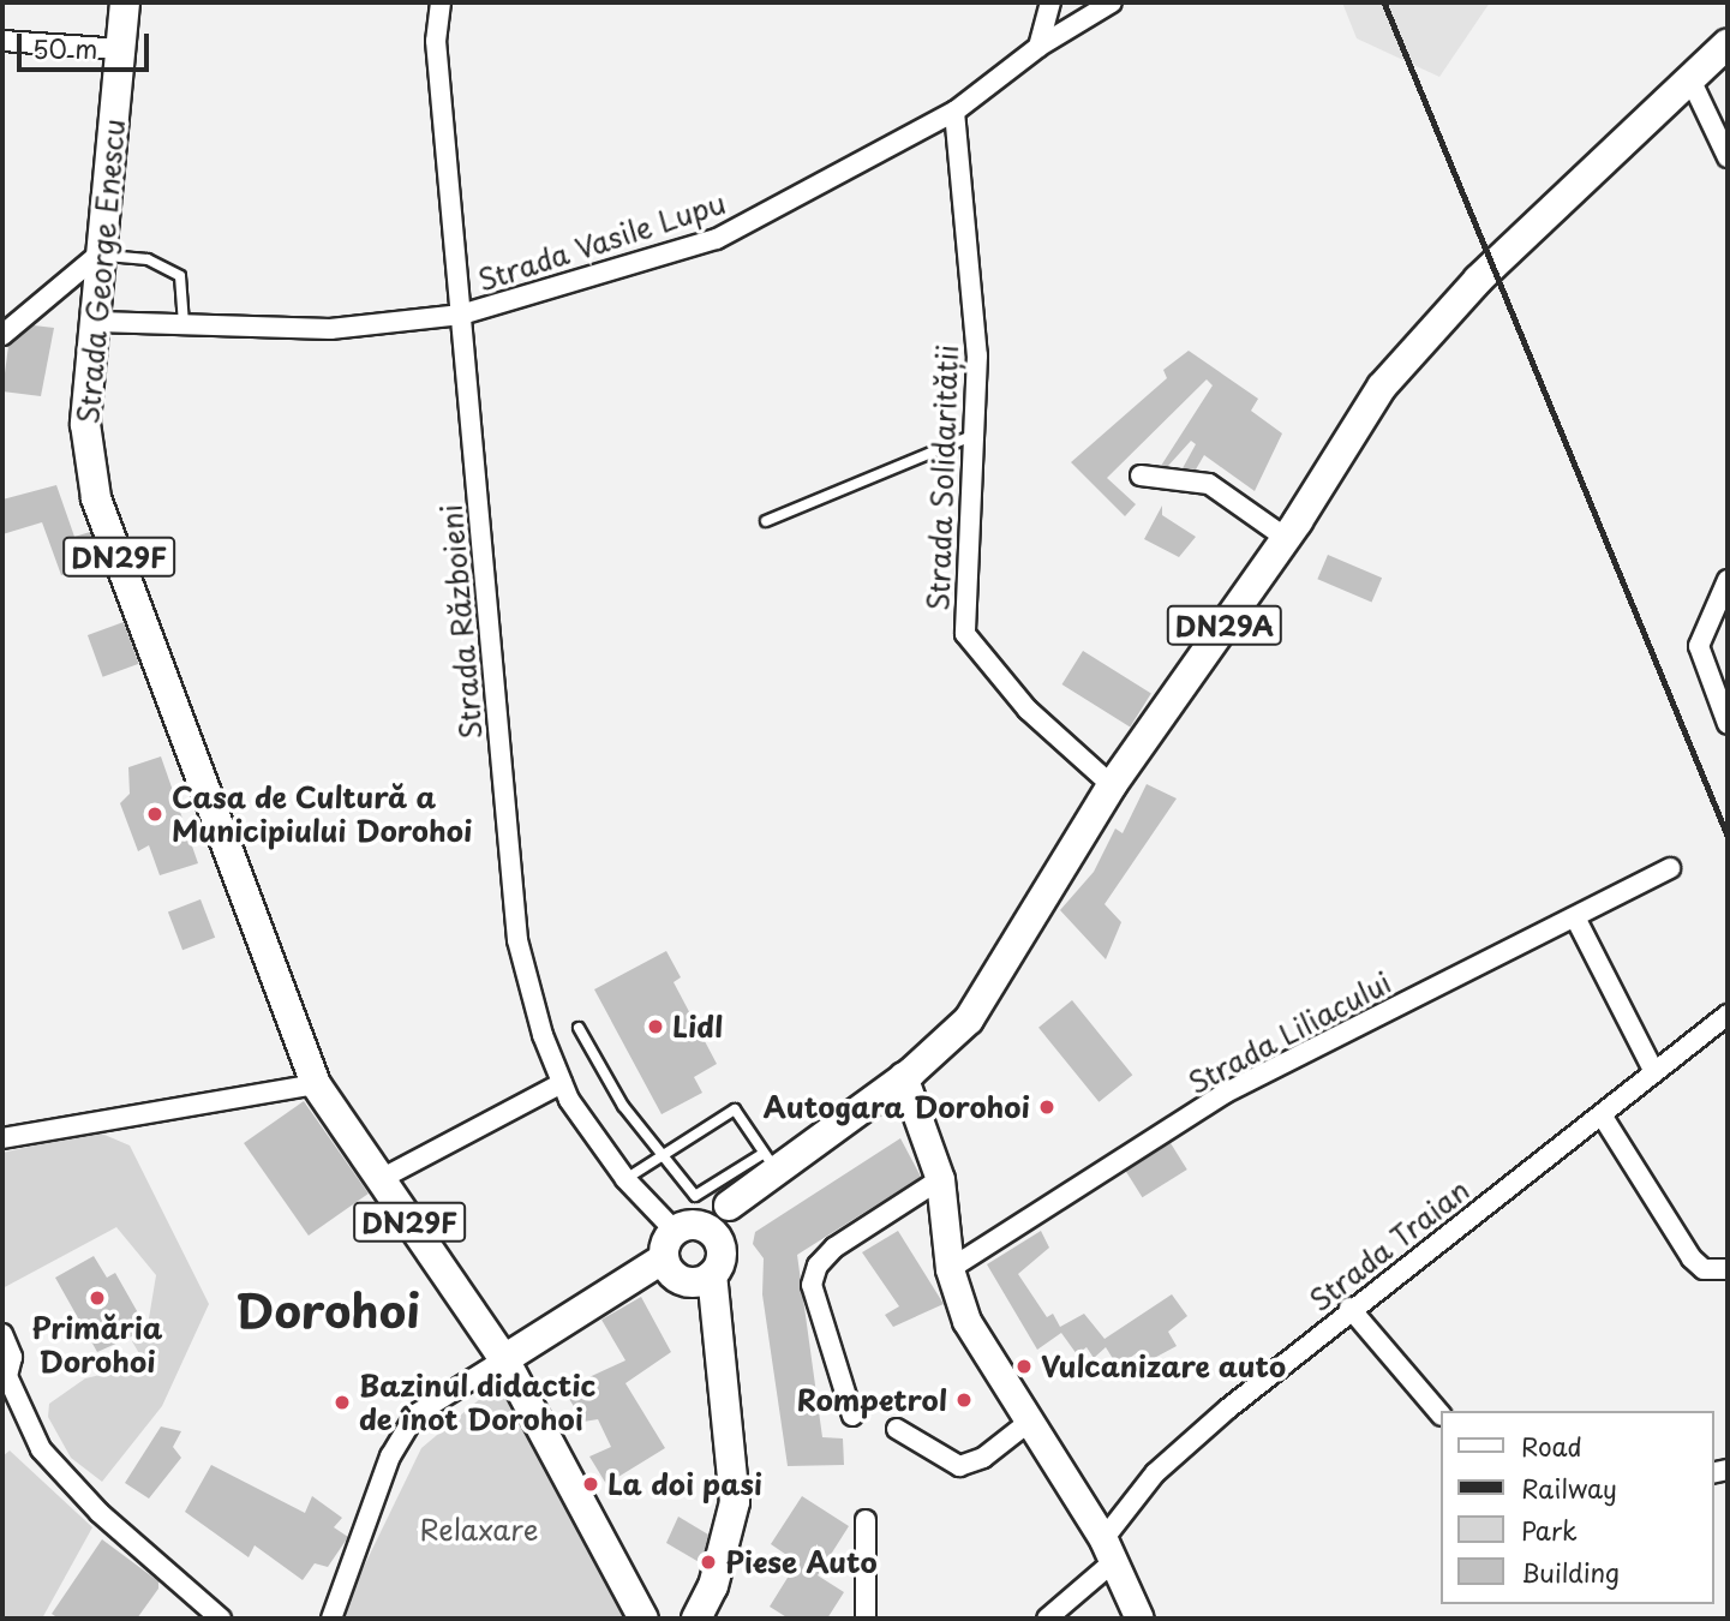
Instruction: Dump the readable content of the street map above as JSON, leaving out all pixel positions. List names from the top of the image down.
{
  "streets": {
    "main road": ["Strada George Enescu", "DN29F", "DN29A"],
    "street": [
      "Strada Vasile Lupu",
      "Strada Solidarității",
      "Strada Războieni",
      "Strada Liliacului",
      "Strada Traian"
    ]
  },
  "crossings": [
    ["Strada Vasile Lupu", "Strada George Enescu"],
    ["Strada Vasile Lupu", "Strada Solidarității"],
    ["Strada Vasile Lupu", "Strada Războieni"],
    ["Strada Solidarității", "DN29A"],
    ["Strada Războieni", "DN29A"]
  ],
  "districts": ["Dorohoi"],
  "parks": ["Relaxare"],
  "places": [
    "Casa de Cultură a Municipiului Dorohoi",
    "Lidl",
    "Autogara Dorohoi",
    "Primăria Dorohoi",
    "Vulcanizare auto",
    "Rompetrol",
    "Bazinul didactic de înot Dorohoi",
    "La doi pasi",
    "Piese Auto"
  ],
  "legend": [
    "Road",
    "Railway",
    "Park",
    "Building"
  ],
  "scale_bar": "50 m"
}
